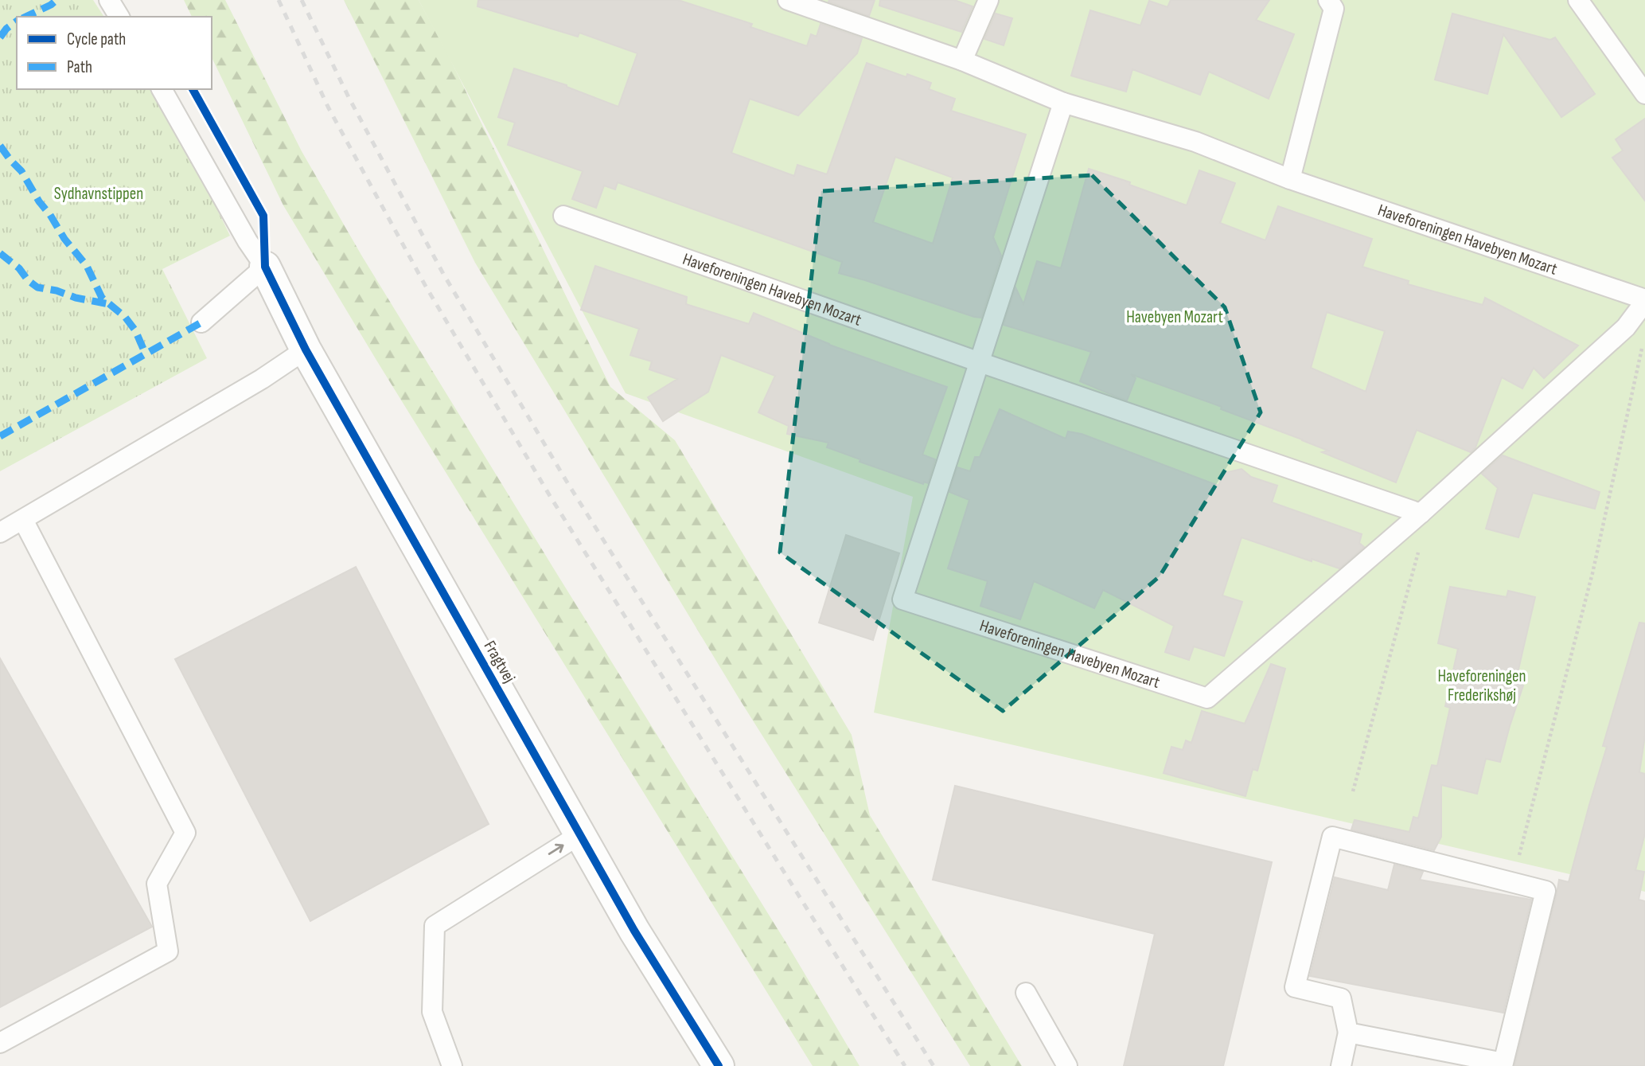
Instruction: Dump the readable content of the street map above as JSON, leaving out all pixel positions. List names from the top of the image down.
{
  "streets": {
    "street": ["Fragtvej"],
    "lane": ["Haveforeningen Havebyen Mozart"]
  },
  "parks": ["Sydhavnstippen", "Havebyen Mozart", "Haveforeningen Frederikshøj"],
  "legend": ["Cycle path", "Path"]
}
